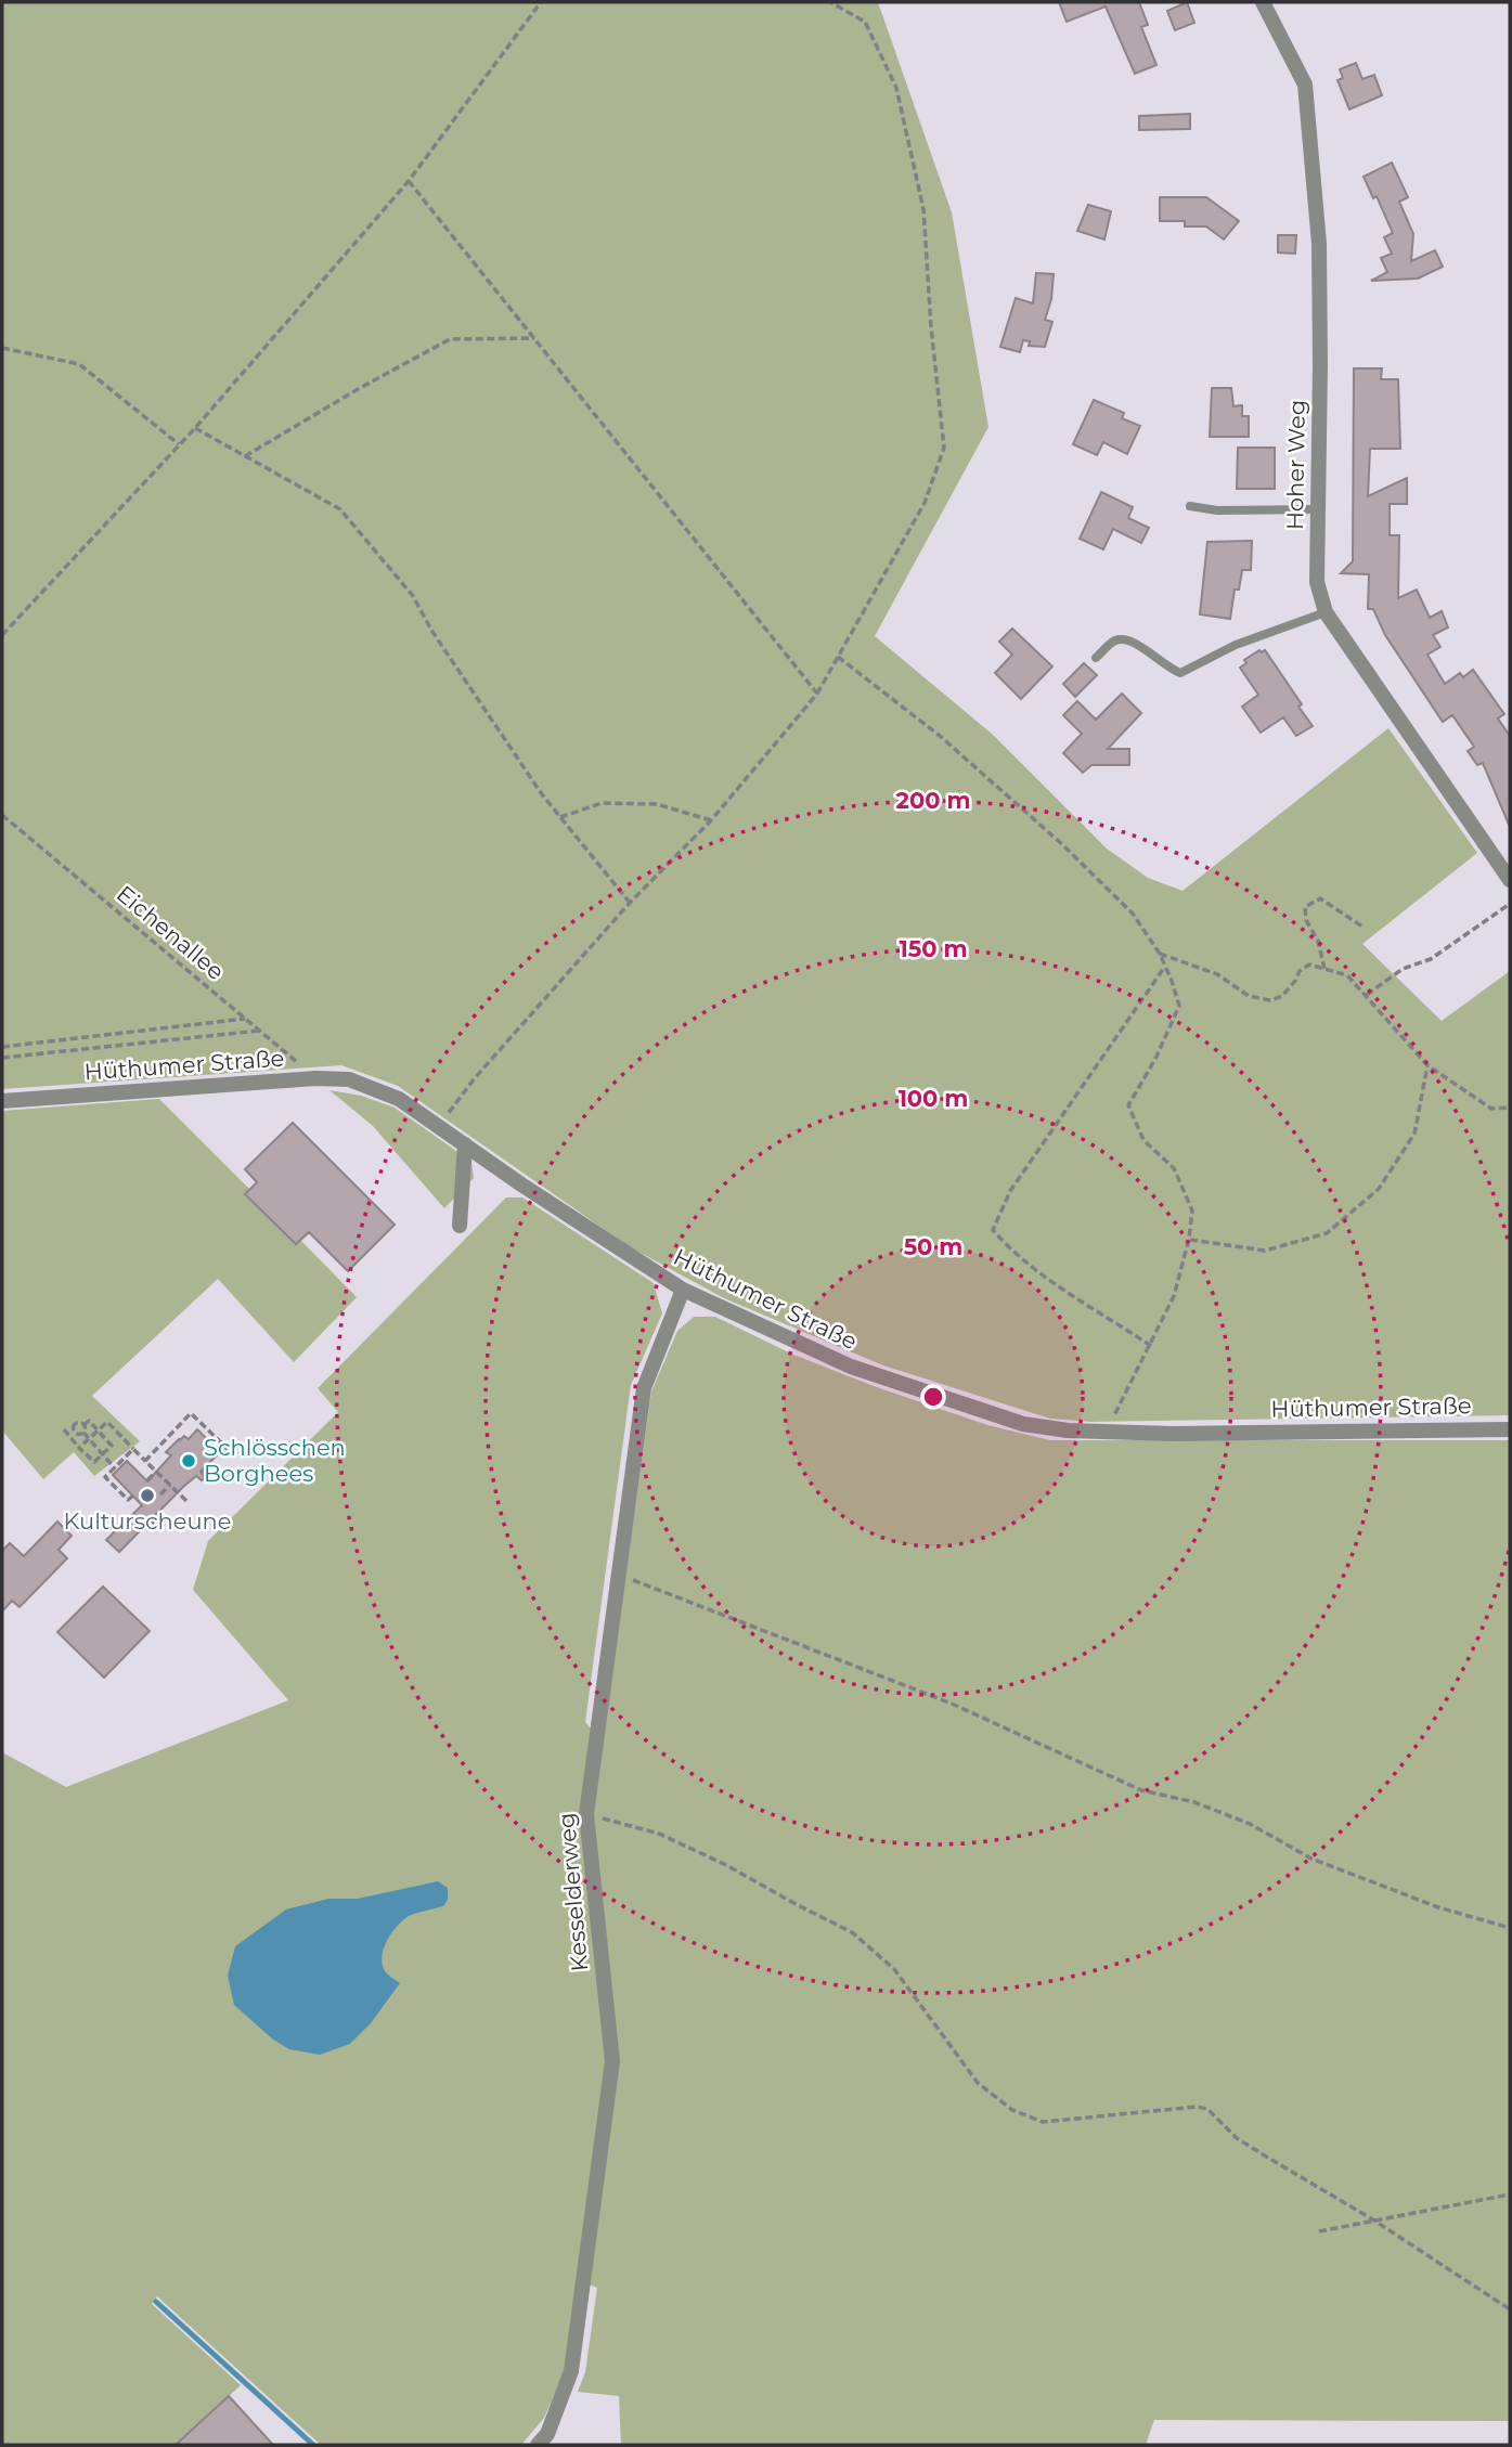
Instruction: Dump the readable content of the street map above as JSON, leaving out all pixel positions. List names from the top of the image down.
{
  "streets": {
    "street": ["Hoher Weg", "Hüthumer Straße", "Kesselderweg"],
    "path": ["Eichenallee"]
  },
  "crossings": [
    ["Eichenallee", "Hüthumer Straße"],
    ["Hüthumer Straße", "Kesselderweg"]
  ],
  "places": ["Schlösschen Borghees", "Kulturscheune"],
  "rings": [
    "200 m",
    "150 m",
    "100 m",
    "50 m"
  ]
}
